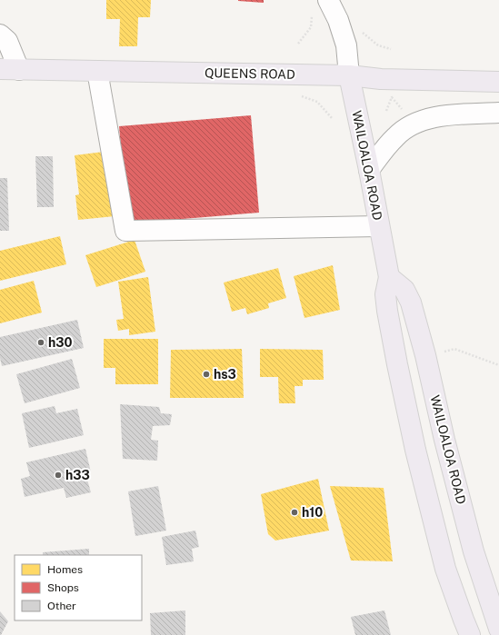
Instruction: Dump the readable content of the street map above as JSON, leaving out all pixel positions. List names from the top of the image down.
{
  "streets": {
    "main road": ["QUEENS ROAD", "WAILOALOA ROAD"]
  },
  "crossings": [
    ["QUEENS ROAD", "WAILOALOA ROAD"]
  ],
  "places": [
    "h30",
    "hs3",
    "h33",
    "h10"
  ],
  "legend": ["Homes", "Shops", "Other"]
}
